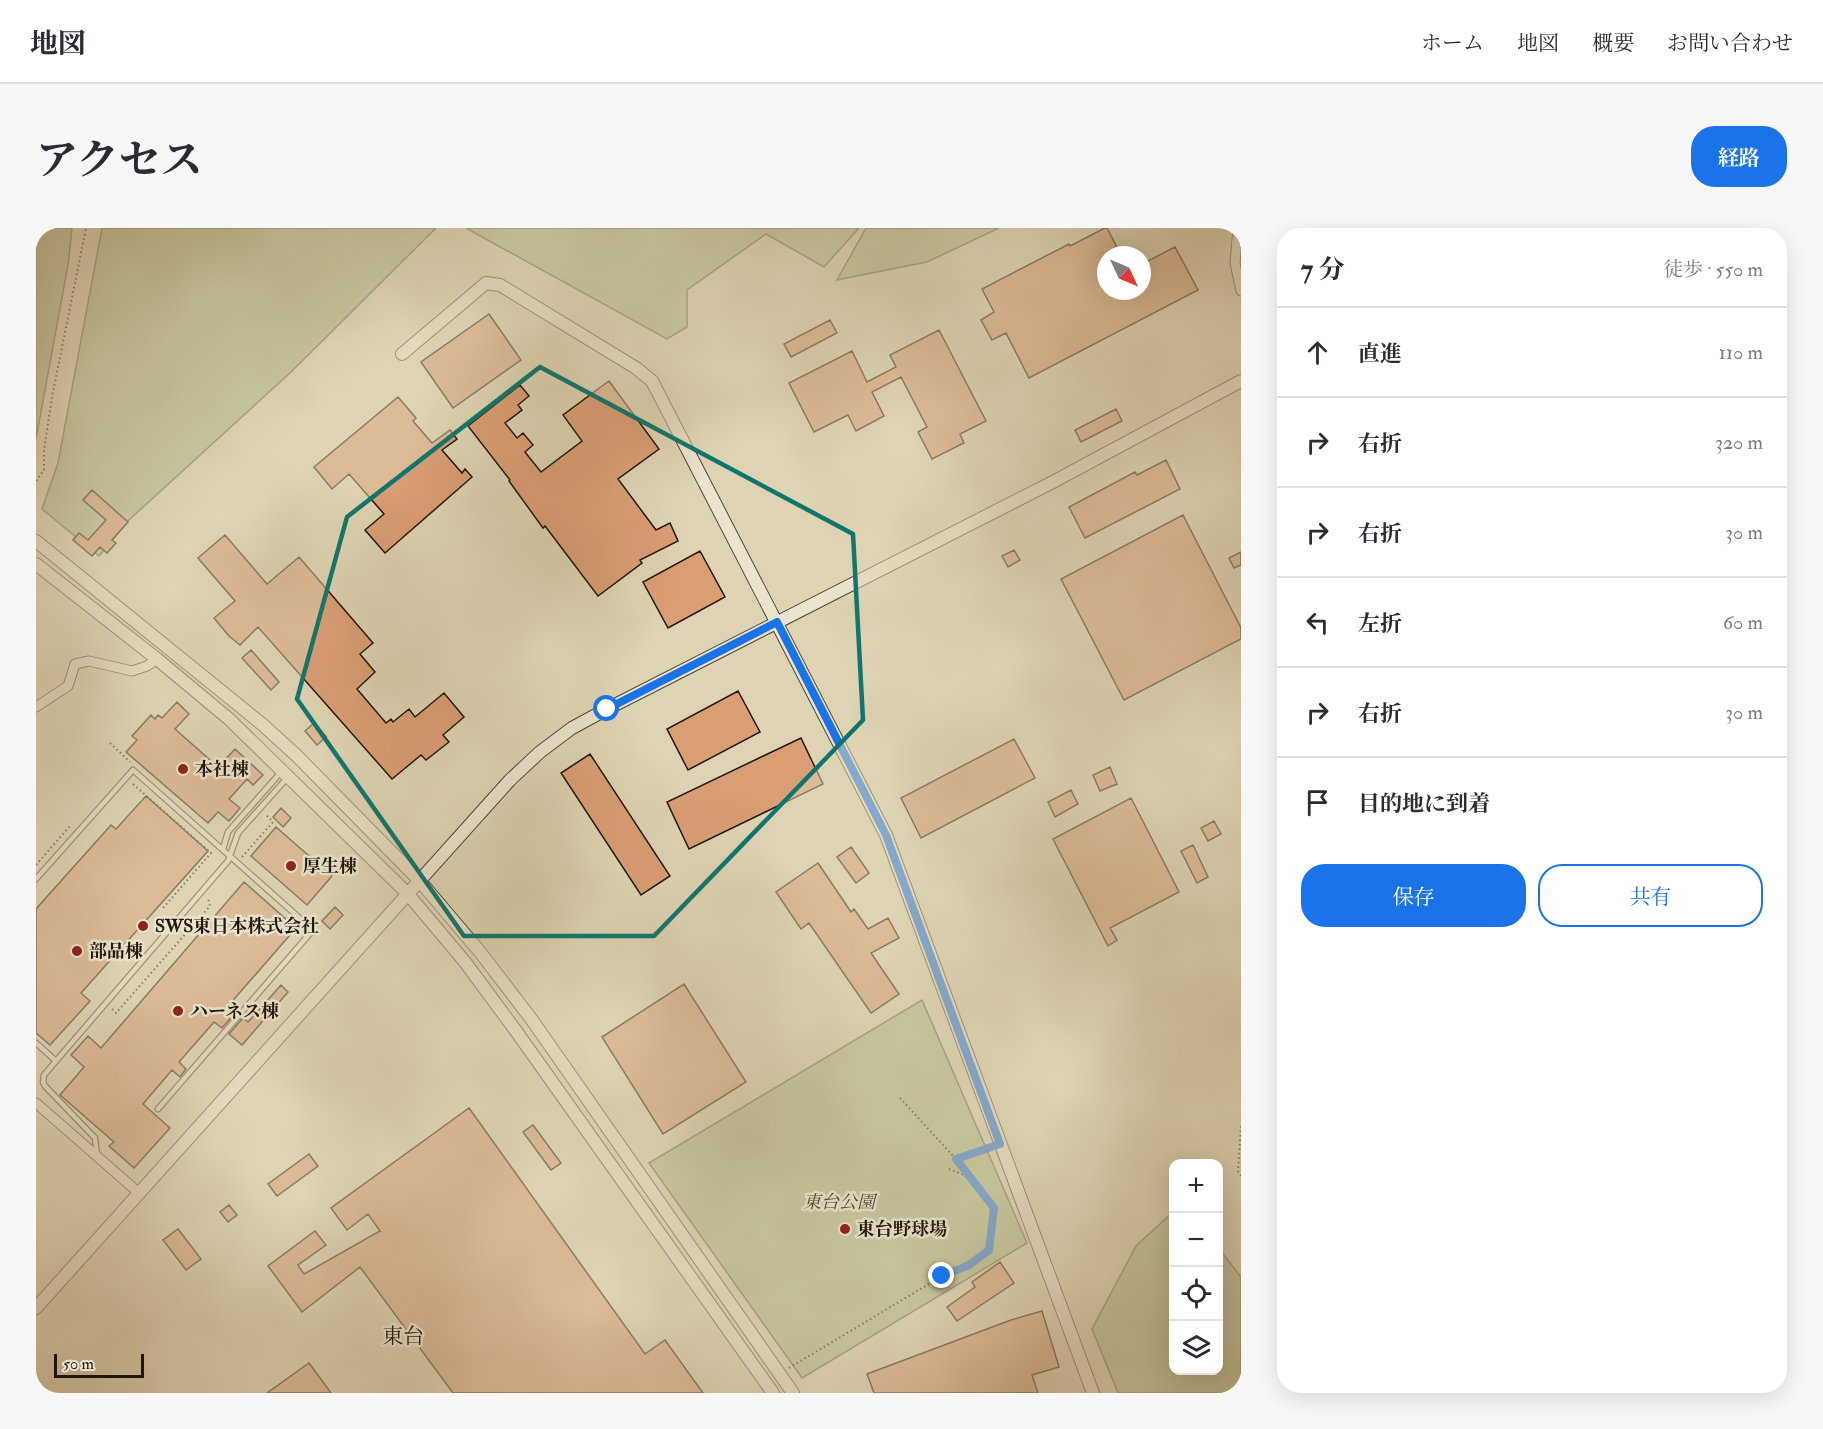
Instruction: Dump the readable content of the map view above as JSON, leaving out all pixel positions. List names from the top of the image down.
{
  "districts": ["東台"],
  "parks": ["東台公園"],
  "places": [
    "本社棟",
    "厚生棟",
    "SWS東日本株式会社",
    "部品棟",
    "ハーネス棟",
    "東台野球場"
  ],
  "scale_bar": "50 m",
  "north": "bottom right",
  "page": {
    "header": "地図",
    "nav": [
      "ホーム",
      "地図",
      "概要",
      "お問い合わせ"
    ],
    "title": "アクセス",
    "buttons": [
      "経路",
      ["保存", "共有"]
    ],
    "heading": ["7 分", "徒歩 · 550 m"],
    "list": [
      ["直進", "110 m"],
      ["右折", "320 m"],
      ["右折", "30 m"],
      ["左折", "60 m"],
      ["右折", "30 m"],
      "目的地に到着"
    ],
    "map_buttons": ["+", "−"],
    "scale": "50 m"
  }
}
